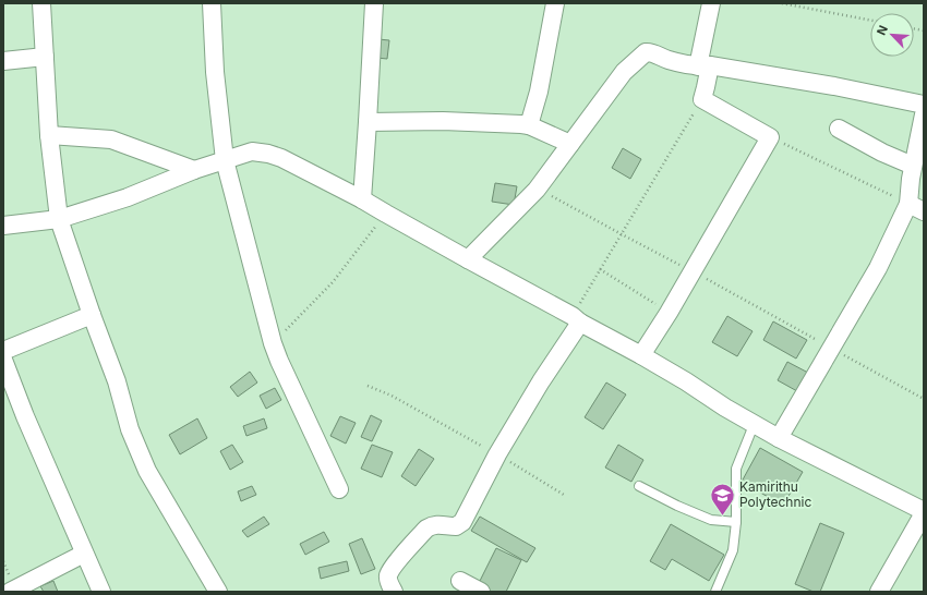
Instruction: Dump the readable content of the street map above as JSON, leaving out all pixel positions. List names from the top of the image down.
{
  "places": {
    "school or university": ["Kamirithu Polytechnic"]
  },
  "north": "top left"
}
